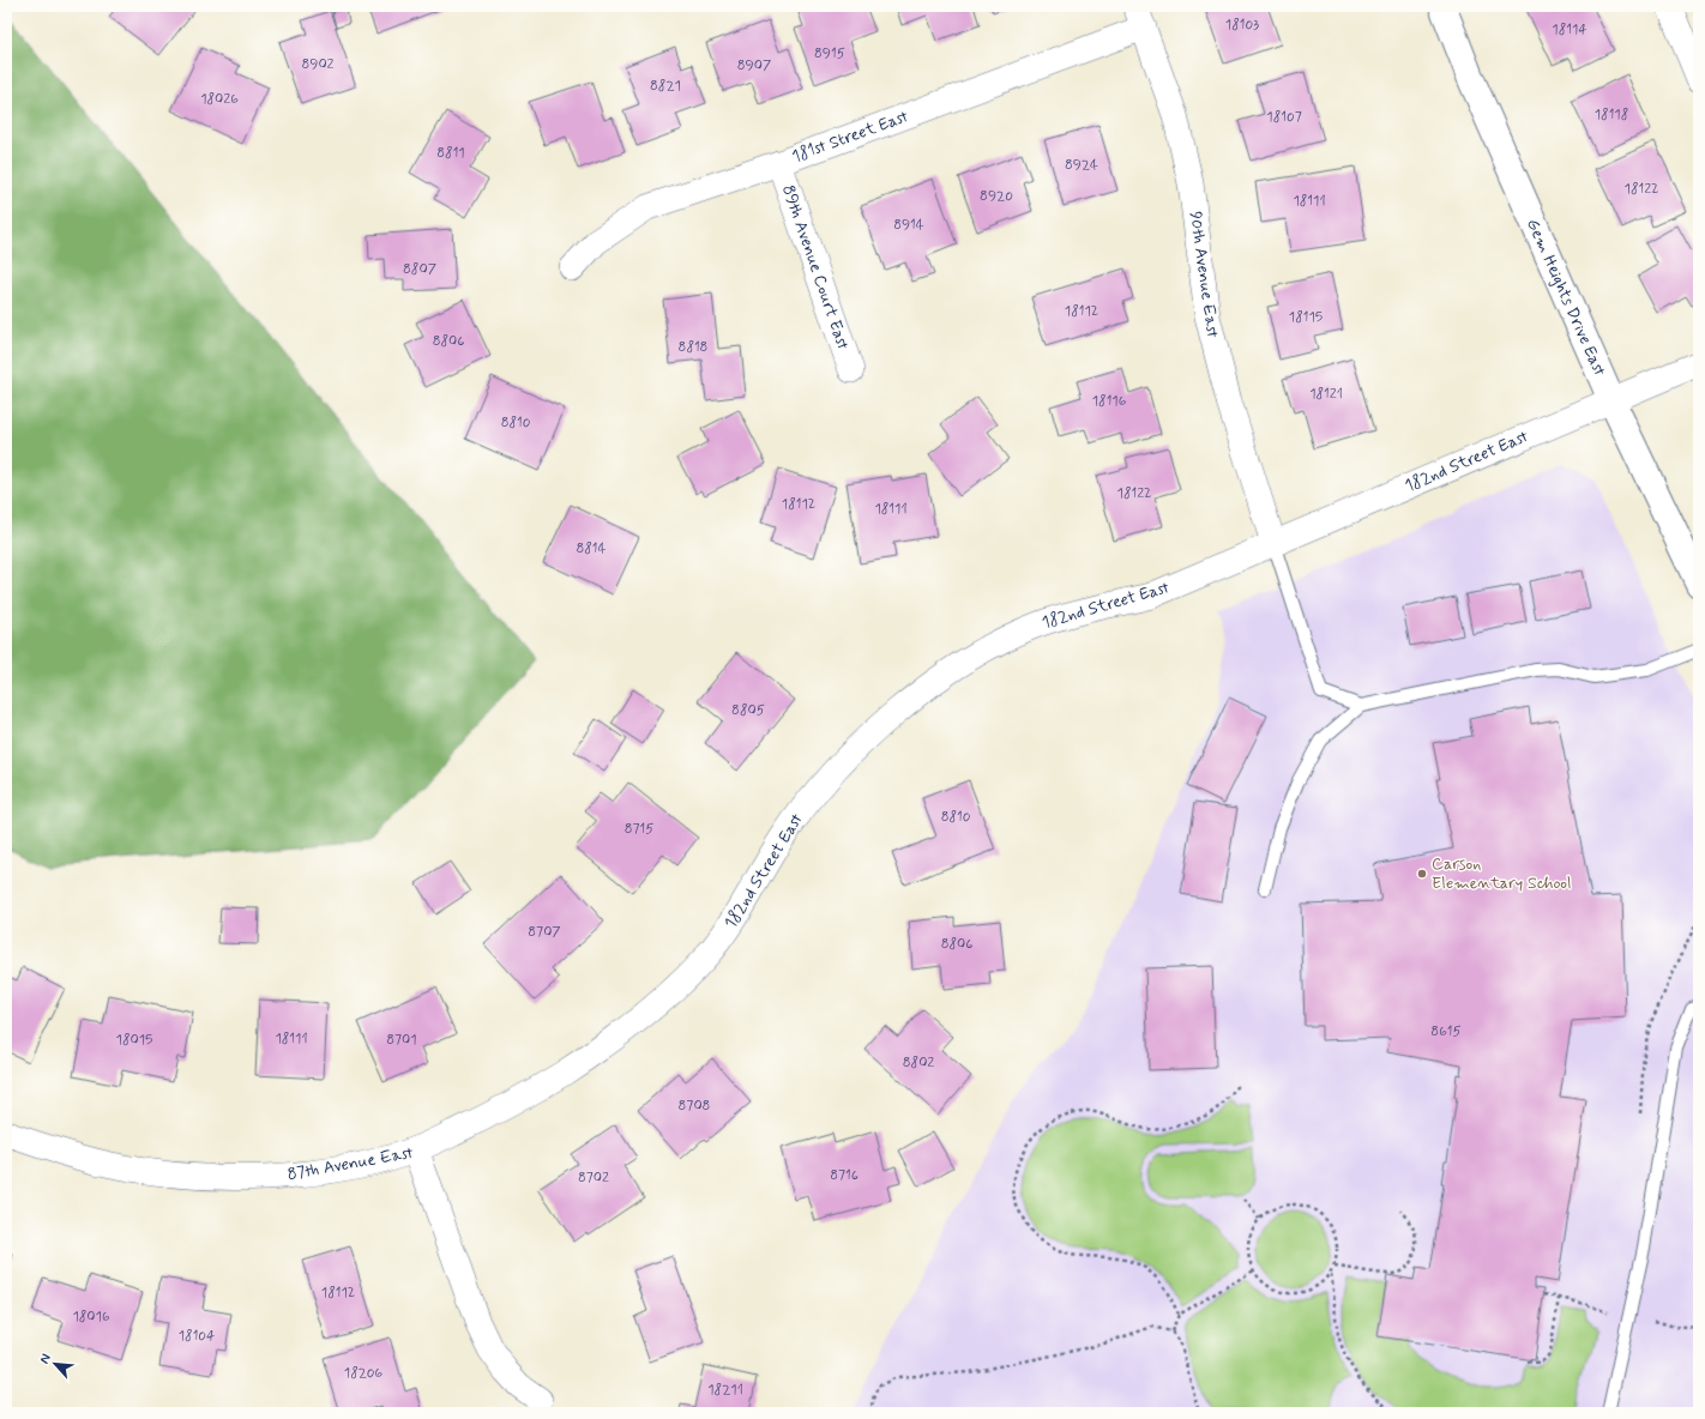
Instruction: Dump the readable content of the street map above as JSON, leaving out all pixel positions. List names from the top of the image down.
{
  "streets": {
    "street": [
      "181st Street East",
      "89th Avenue Court East",
      "90th Avenue East",
      "Gem Heights Drive East",
      "182nd Street East",
      "87th Avenue East"
    ]
  },
  "crossings": [
    ["181st Street East", "89th Avenue Court East"],
    ["181st Street East", "90th Avenue East"],
    ["90th Avenue East", "182nd Street East"],
    ["Gem Heights Drive East", "182nd Street East"],
    ["182nd Street East", "87th Avenue East"]
  ],
  "places": ["Carson Elementary School"],
  "house_numbers": [
    "18103",
    "18114",
    "8915",
    "8902",
    "8907",
    "8821",
    "18026",
    "18118",
    "18107",
    "8811",
    "8924",
    "18122",
    "8920",
    "18111",
    "8914",
    "8807",
    "18112",
    "18115",
    "8806",
    "8818",
    "18121",
    "18116",
    "8810",
    "18122",
    "18112",
    "18111",
    "8814",
    "8805",
    "8810",
    "8715",
    "8707",
    "8806",
    "8615",
    "18111",
    "18015",
    "8701",
    "8802",
    "8708",
    "8716",
    "8702",
    "18112",
    "18016",
    "18104",
    "18206",
    "18211"
  ],
  "north": "top left"
}
